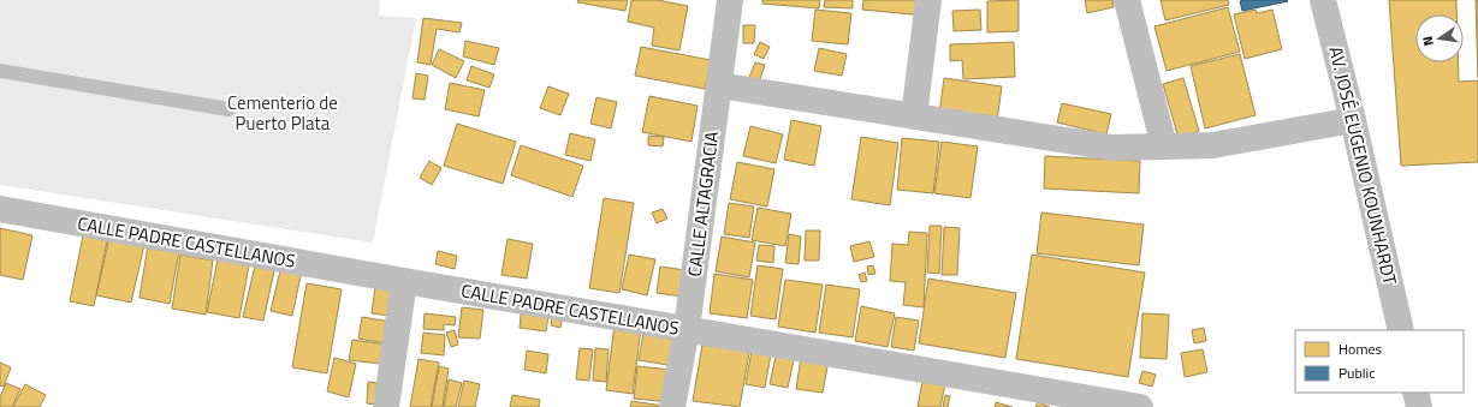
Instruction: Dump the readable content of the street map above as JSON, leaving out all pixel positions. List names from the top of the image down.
{
  "streets": {
    "street": ["AV. JOSÉ EUGENIO KOUNHARDT", "CALLE ALTAGRACIA", "CALLE PADRE CASTELLANOS"]
  },
  "crossings": [
    ["CALLE ALTAGRACIA", "CALLE PADRE CASTELLANOS"]
  ],
  "parks": ["Cementerio de Puerto Plata"],
  "legend": ["Homes", "Public"],
  "north": "left"
}
